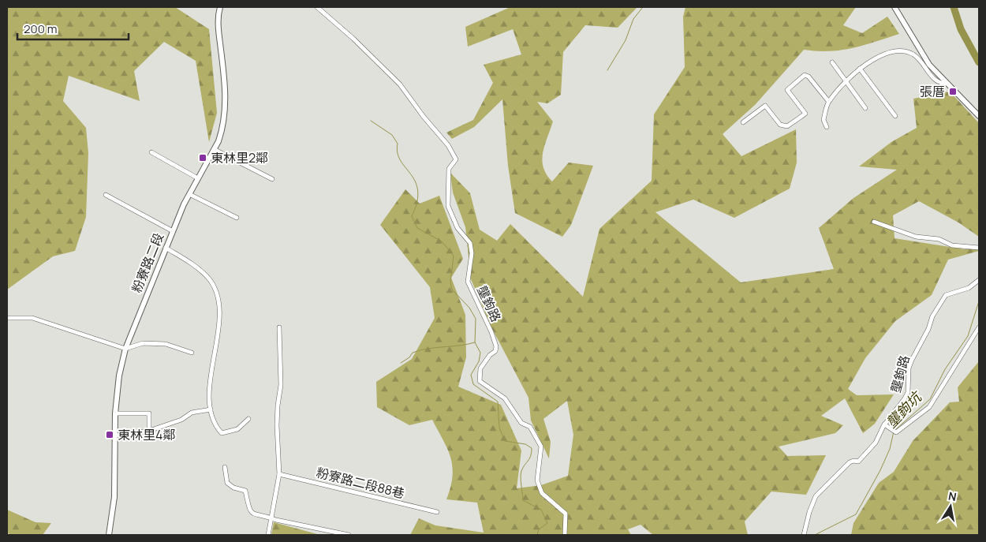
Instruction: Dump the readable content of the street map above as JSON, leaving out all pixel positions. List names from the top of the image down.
{
  "streets": {
    "main road": ["粉寮路二段"],
    "street": ["壟鉤路", "粉寮路二段88巷"]
  },
  "water": ["壟鉤坑"],
  "places": {
    "transit": ["張厝", "東林里2鄰", "東林里4鄰"]
  },
  "scale_bar": "200 m",
  "north": "top"
}
